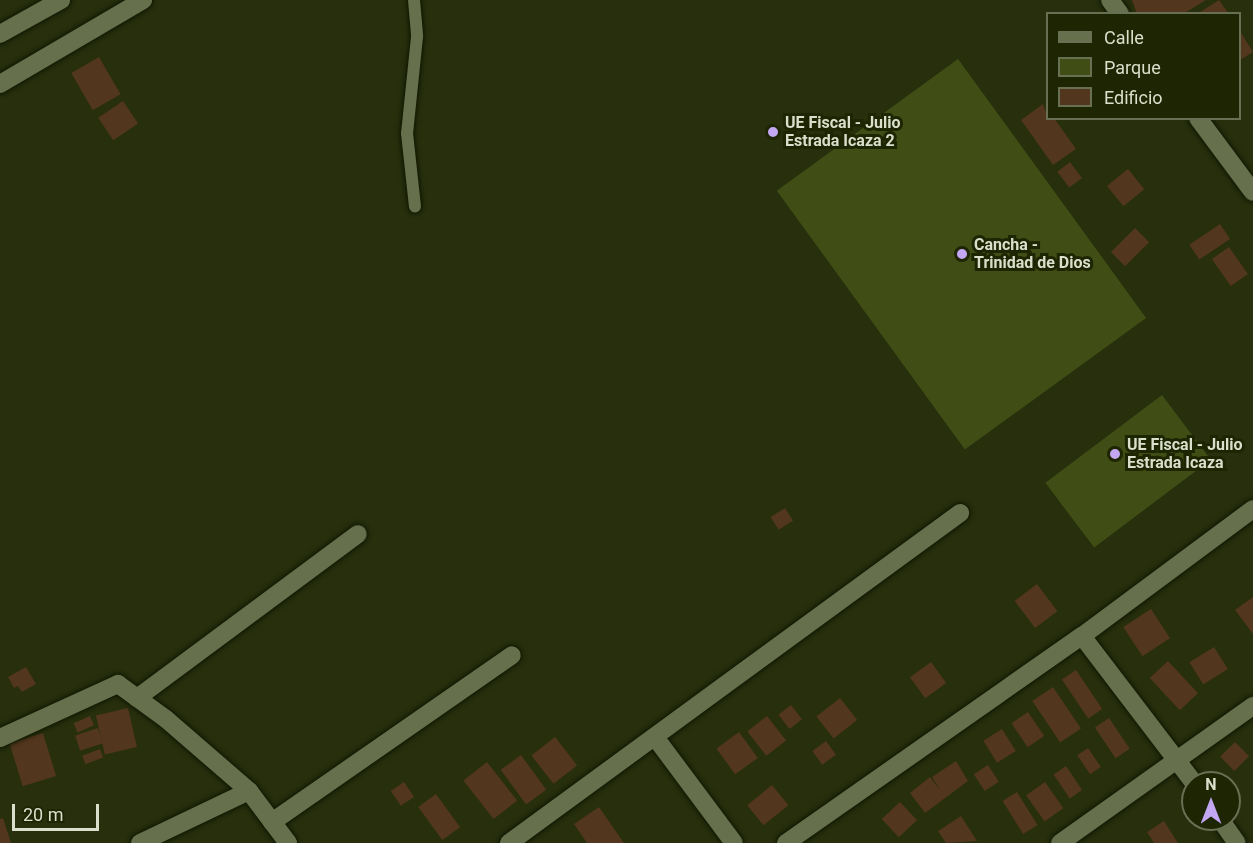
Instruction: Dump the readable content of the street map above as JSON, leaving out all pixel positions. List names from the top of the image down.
{
  "places": ["UE Fiscal - Julio Estrada Icaza 2", "Cancha - Trinidad de Dios", "UE Fiscal - Julio Estrada Icaza"],
  "legend": ["Calle", "Parque", "Edificio"],
  "scale_bar": "20 m",
  "north": "top"
}
